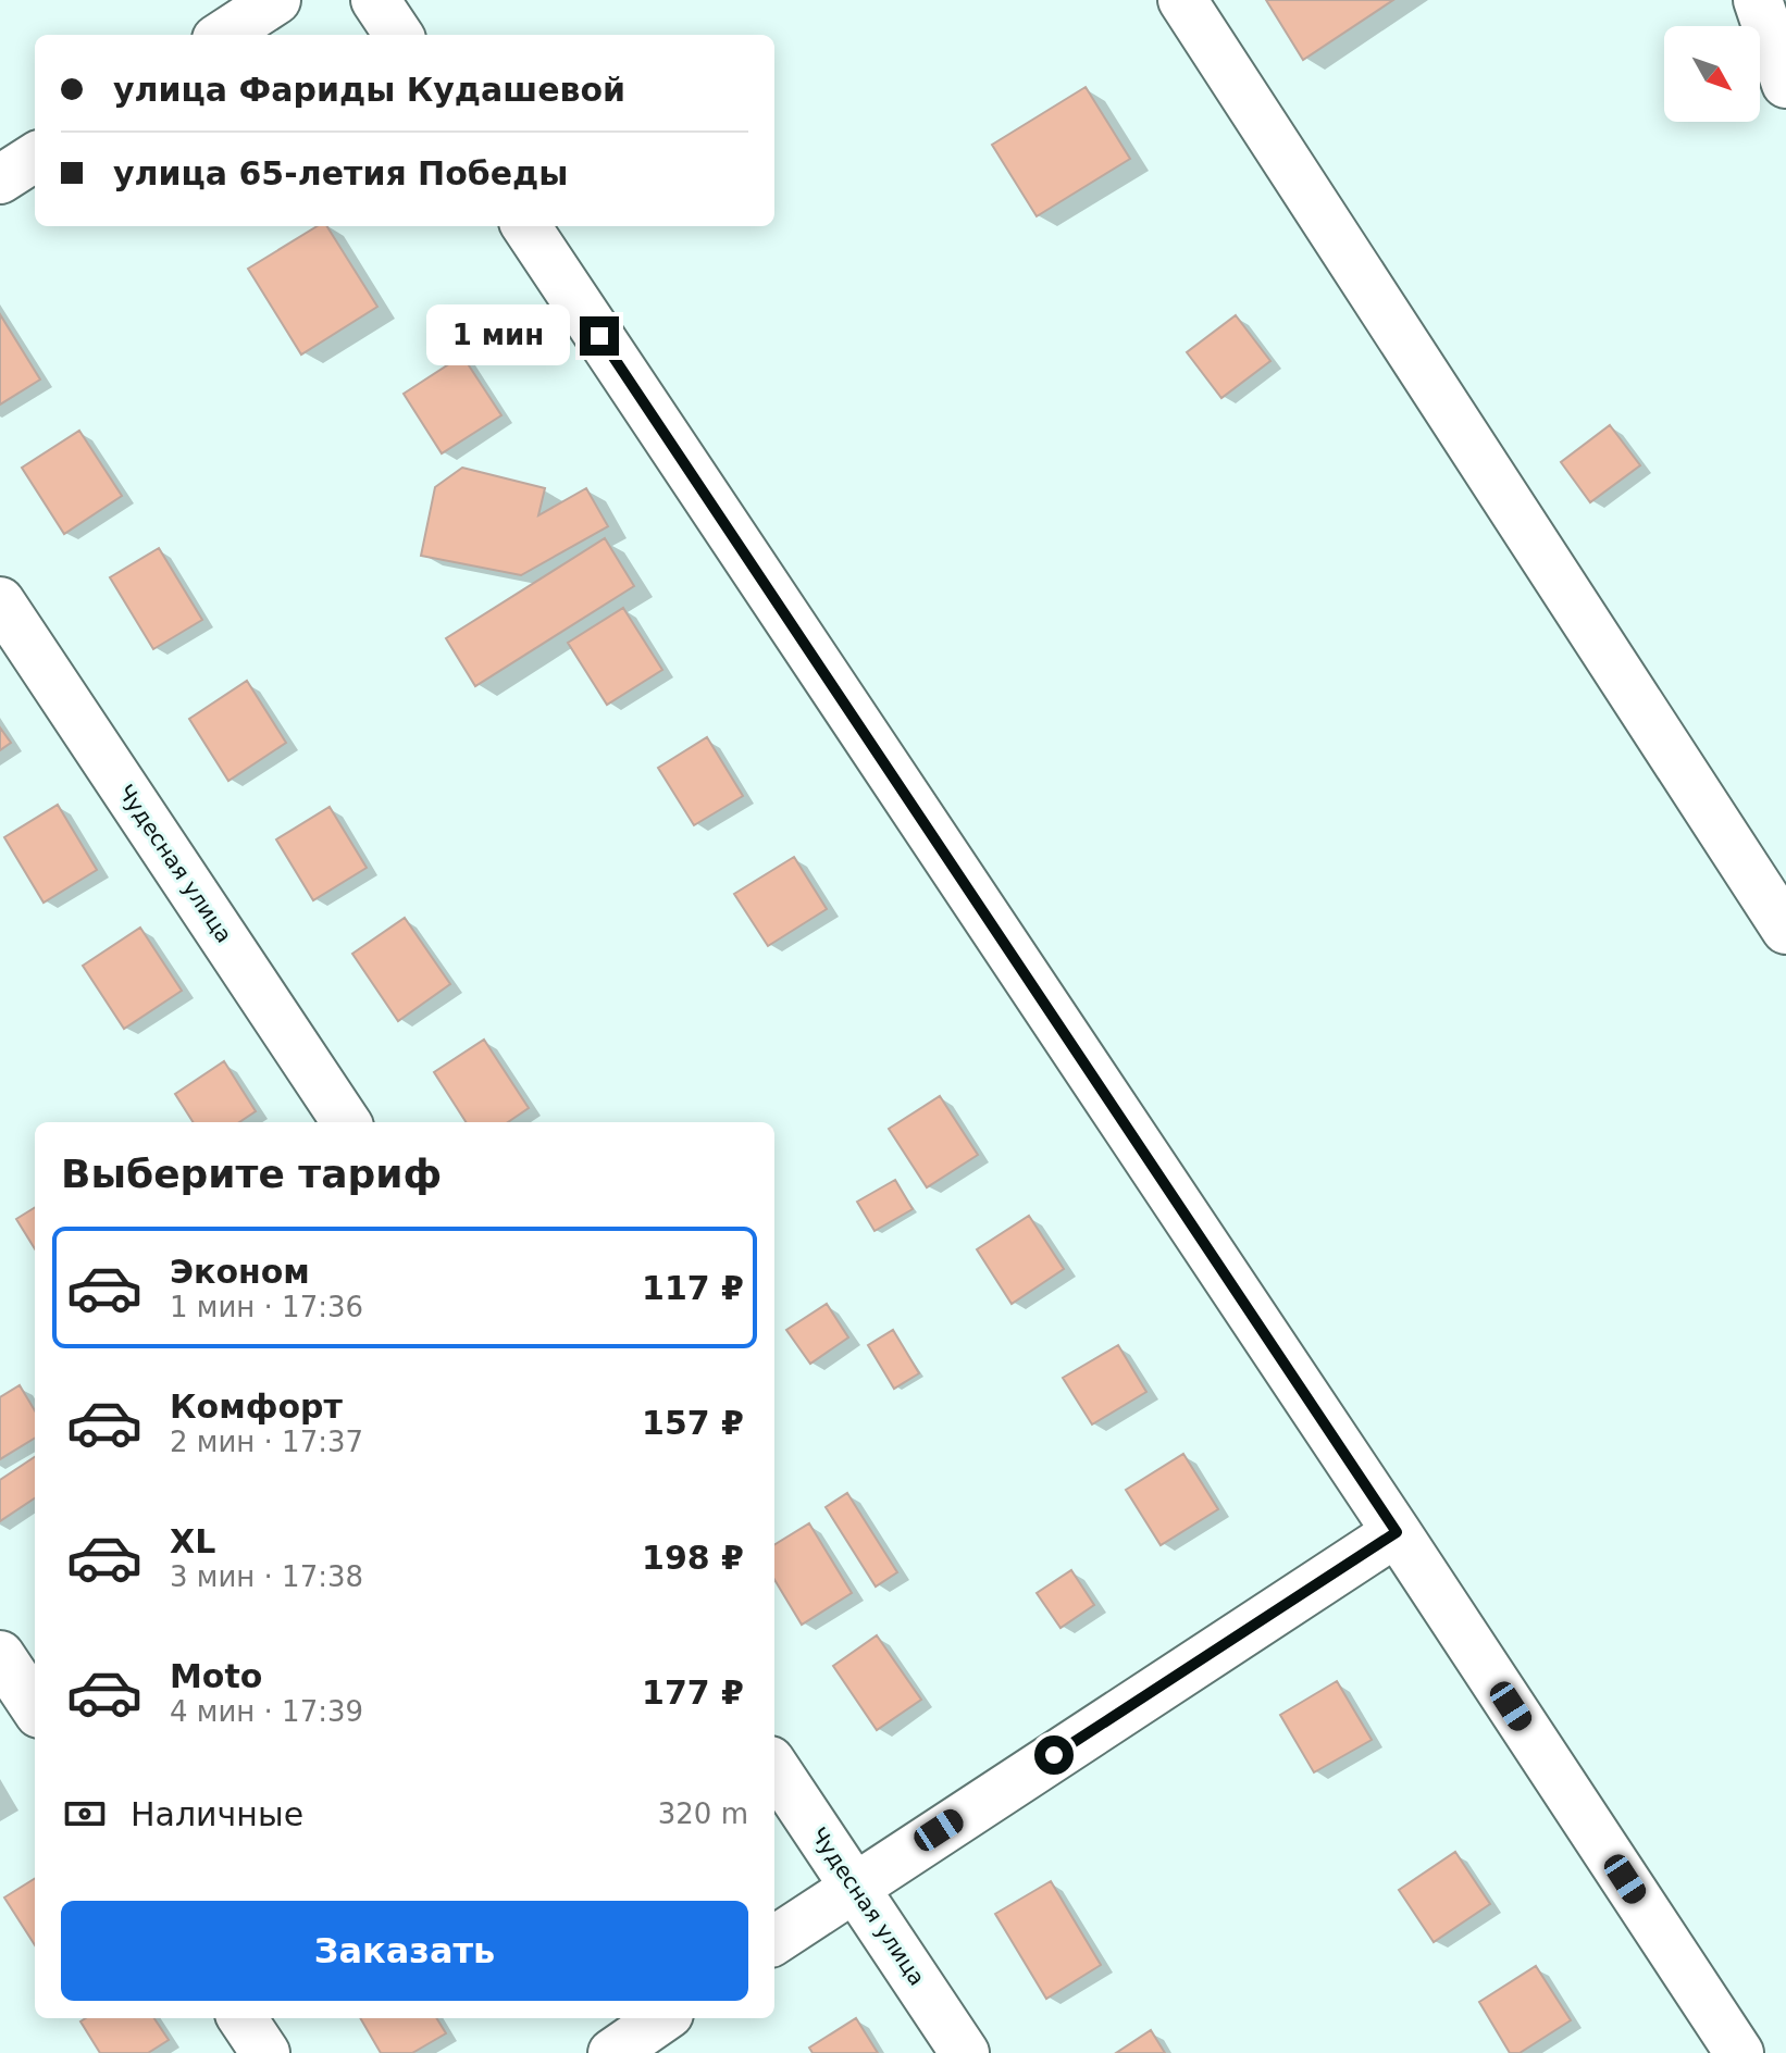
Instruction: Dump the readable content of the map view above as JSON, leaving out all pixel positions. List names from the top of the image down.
{
  "streets": {
    "street": ["Чудесная улица"]
  },
  "north": "bottom right",
  "page": {
    "banner": ["улица Фариды Кудашевой", "улица 65-летия Победы"],
    "bubble": "1 мин",
    "heading": "Выберите тариф",
    "list": [
      {
        "name": "Эконом",
        "note": "1 мин · 17:36",
        "value": "117 ₽"
      },
      {
        "name": "Комфорт",
        "note": "2 мин · 17:37",
        "value": "157 ₽"
      },
      {
        "name": "XL",
        "note": "3 мин · 17:38",
        "value": "198 ₽"
      },
      {
        "name": "Moto",
        "note": "4 мин · 17:39",
        "value": "177 ₽"
      }
    ],
    "pay": ["Наличные", "320 m"],
    "buttons": "Заказать"
  }
}
